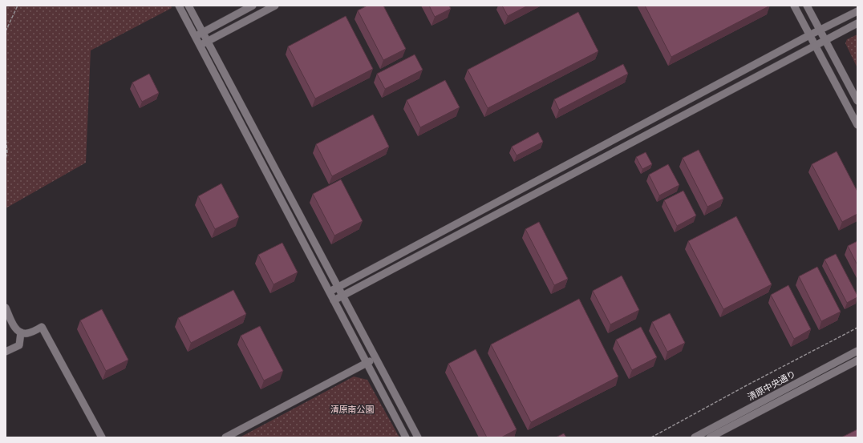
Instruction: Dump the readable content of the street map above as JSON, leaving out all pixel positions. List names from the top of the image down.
{
  "streets": {
    "street": ["清原中央通り"]
  },
  "parks": ["清原南公園"]
}
